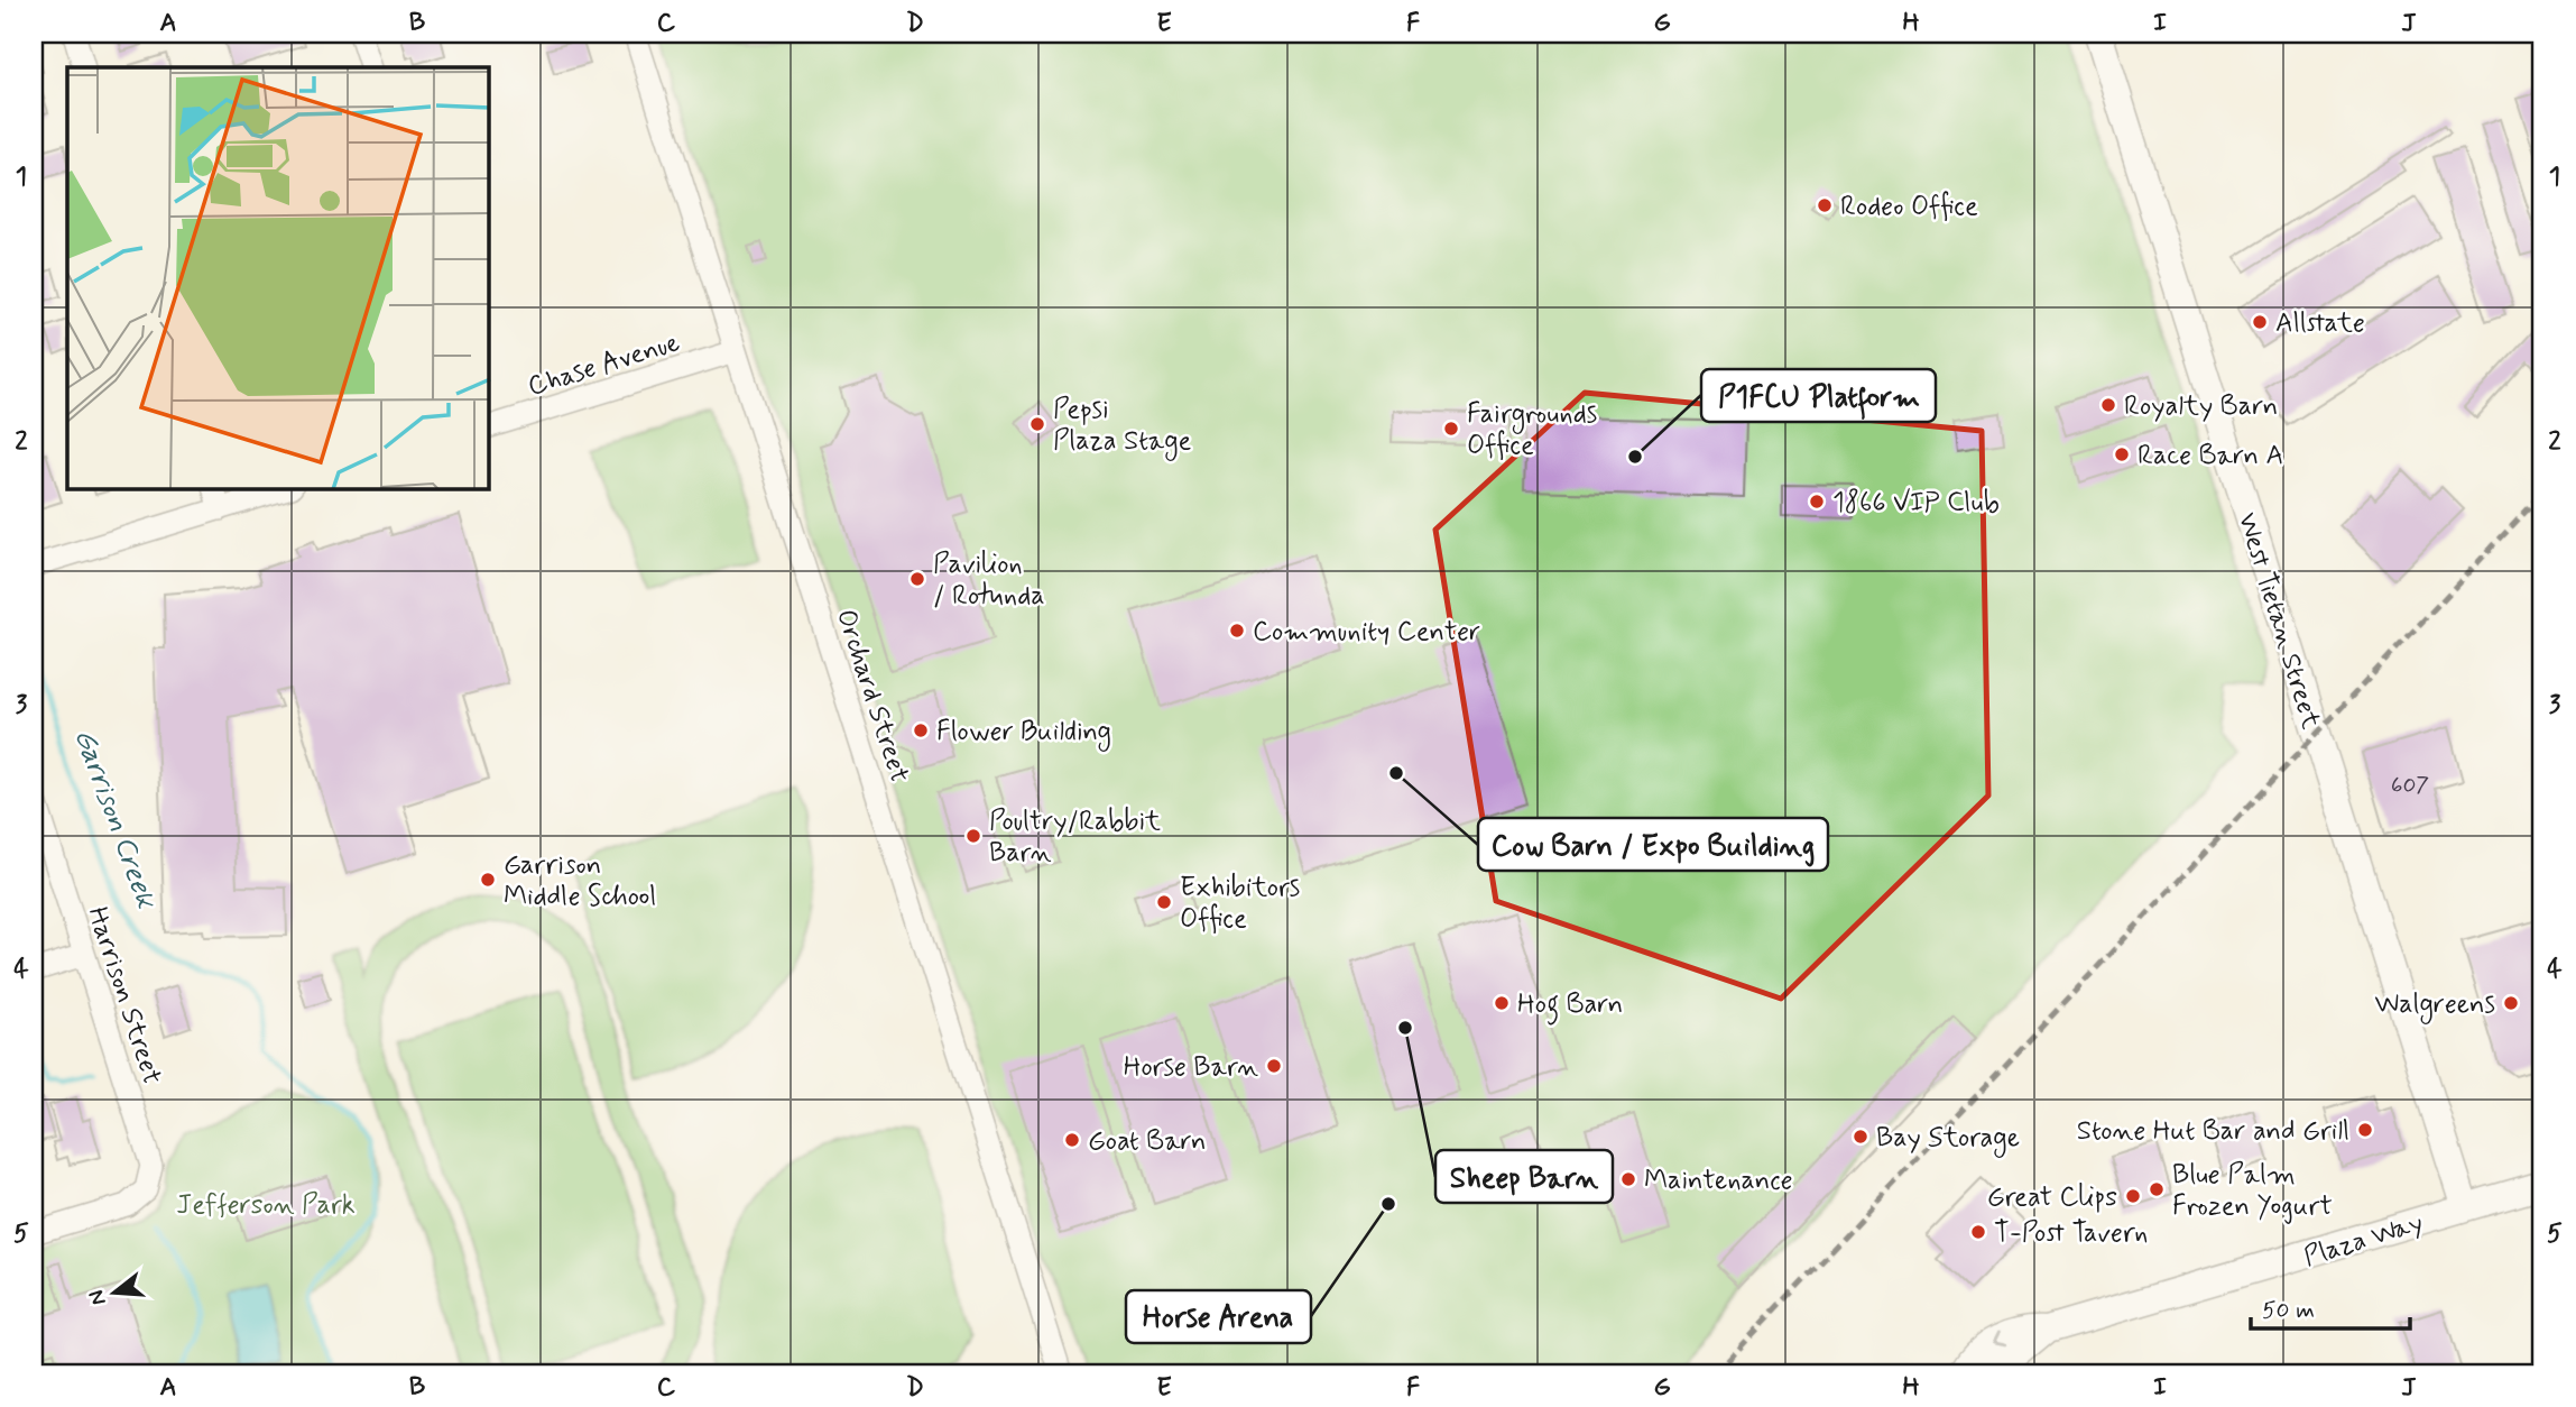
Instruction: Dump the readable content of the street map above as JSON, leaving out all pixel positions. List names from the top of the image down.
{
  "streets": {
    "main road": ["West Tietan Street", "Plaza Way"],
    "street": ["Chase Avenue", "Orchard Street", "Harrison Street"]
  },
  "crossings": [
    ["Chase Avenue", "Orchard Street"],
    ["West Tietan Street", "Plaza Way"]
  ],
  "water": ["Garrison Creek"],
  "parks": ["Jefferson Park"],
  "places": [
    "Rodeo Office",
    "Allstate",
    "Royalty Barn",
    "Pepsi Plaza Stage",
    "Fairgrounds Office",
    "Race Barn A",
    "P1FCU Platform",
    "1866 VIP Club",
    "Pavilion / Rotunda",
    "Community Center",
    "Flower Building",
    "Cow Barn / Expo Building",
    "Poultry/Rabbit Barn",
    "Garrison Middle School",
    "Exhibitors Office",
    "Hog Barn",
    "Walgreens",
    "Sheep Barn",
    "Horse Barn",
    "Stone Hut Bar and Grill",
    "Bay Storage",
    "Goat Barn",
    "Maintenance",
    "Blue Palm Frozen Yogurt",
    "Great Clips",
    "Horse Arena",
    "T-Post Tavern"
  ],
  "house_numbers": ["607"],
  "scale_bar": "50 m",
  "north": "left",
  "grid": {
    "columns": [
      "A",
      "B",
      "C",
      "D",
      "E",
      "F",
      "G",
      "H",
      "I",
      "J"
    ],
    "rows": [
      "1",
      "2",
      "3",
      "4",
      "5"
    ]
  }
}
